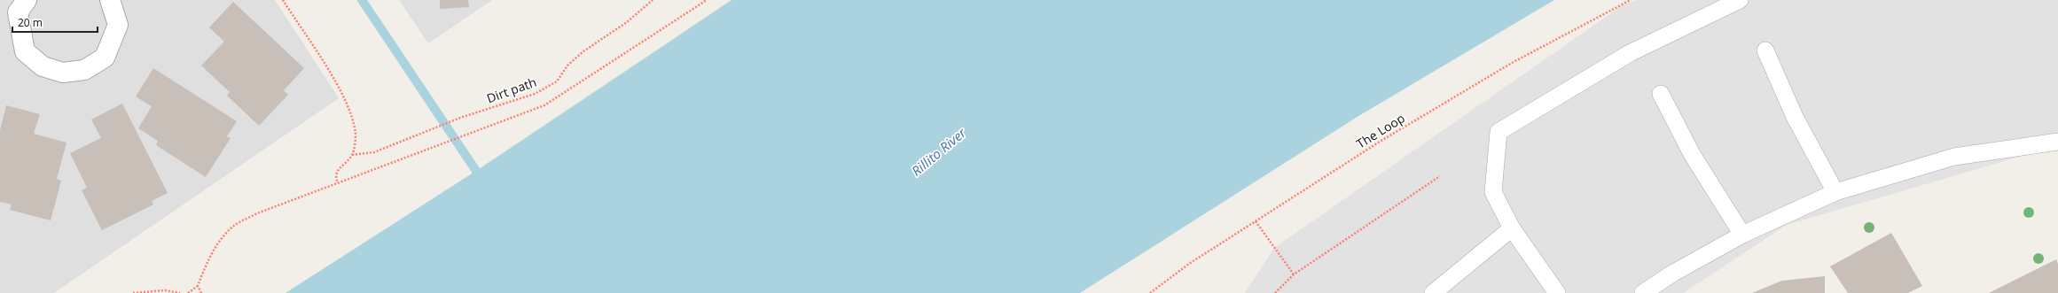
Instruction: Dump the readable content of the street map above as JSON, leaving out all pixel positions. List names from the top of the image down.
{
  "streets": {
    "path": ["Dirt path", "The Loop"]
  },
  "water": ["Rillito River"],
  "scale_bar": "20 m"
}
